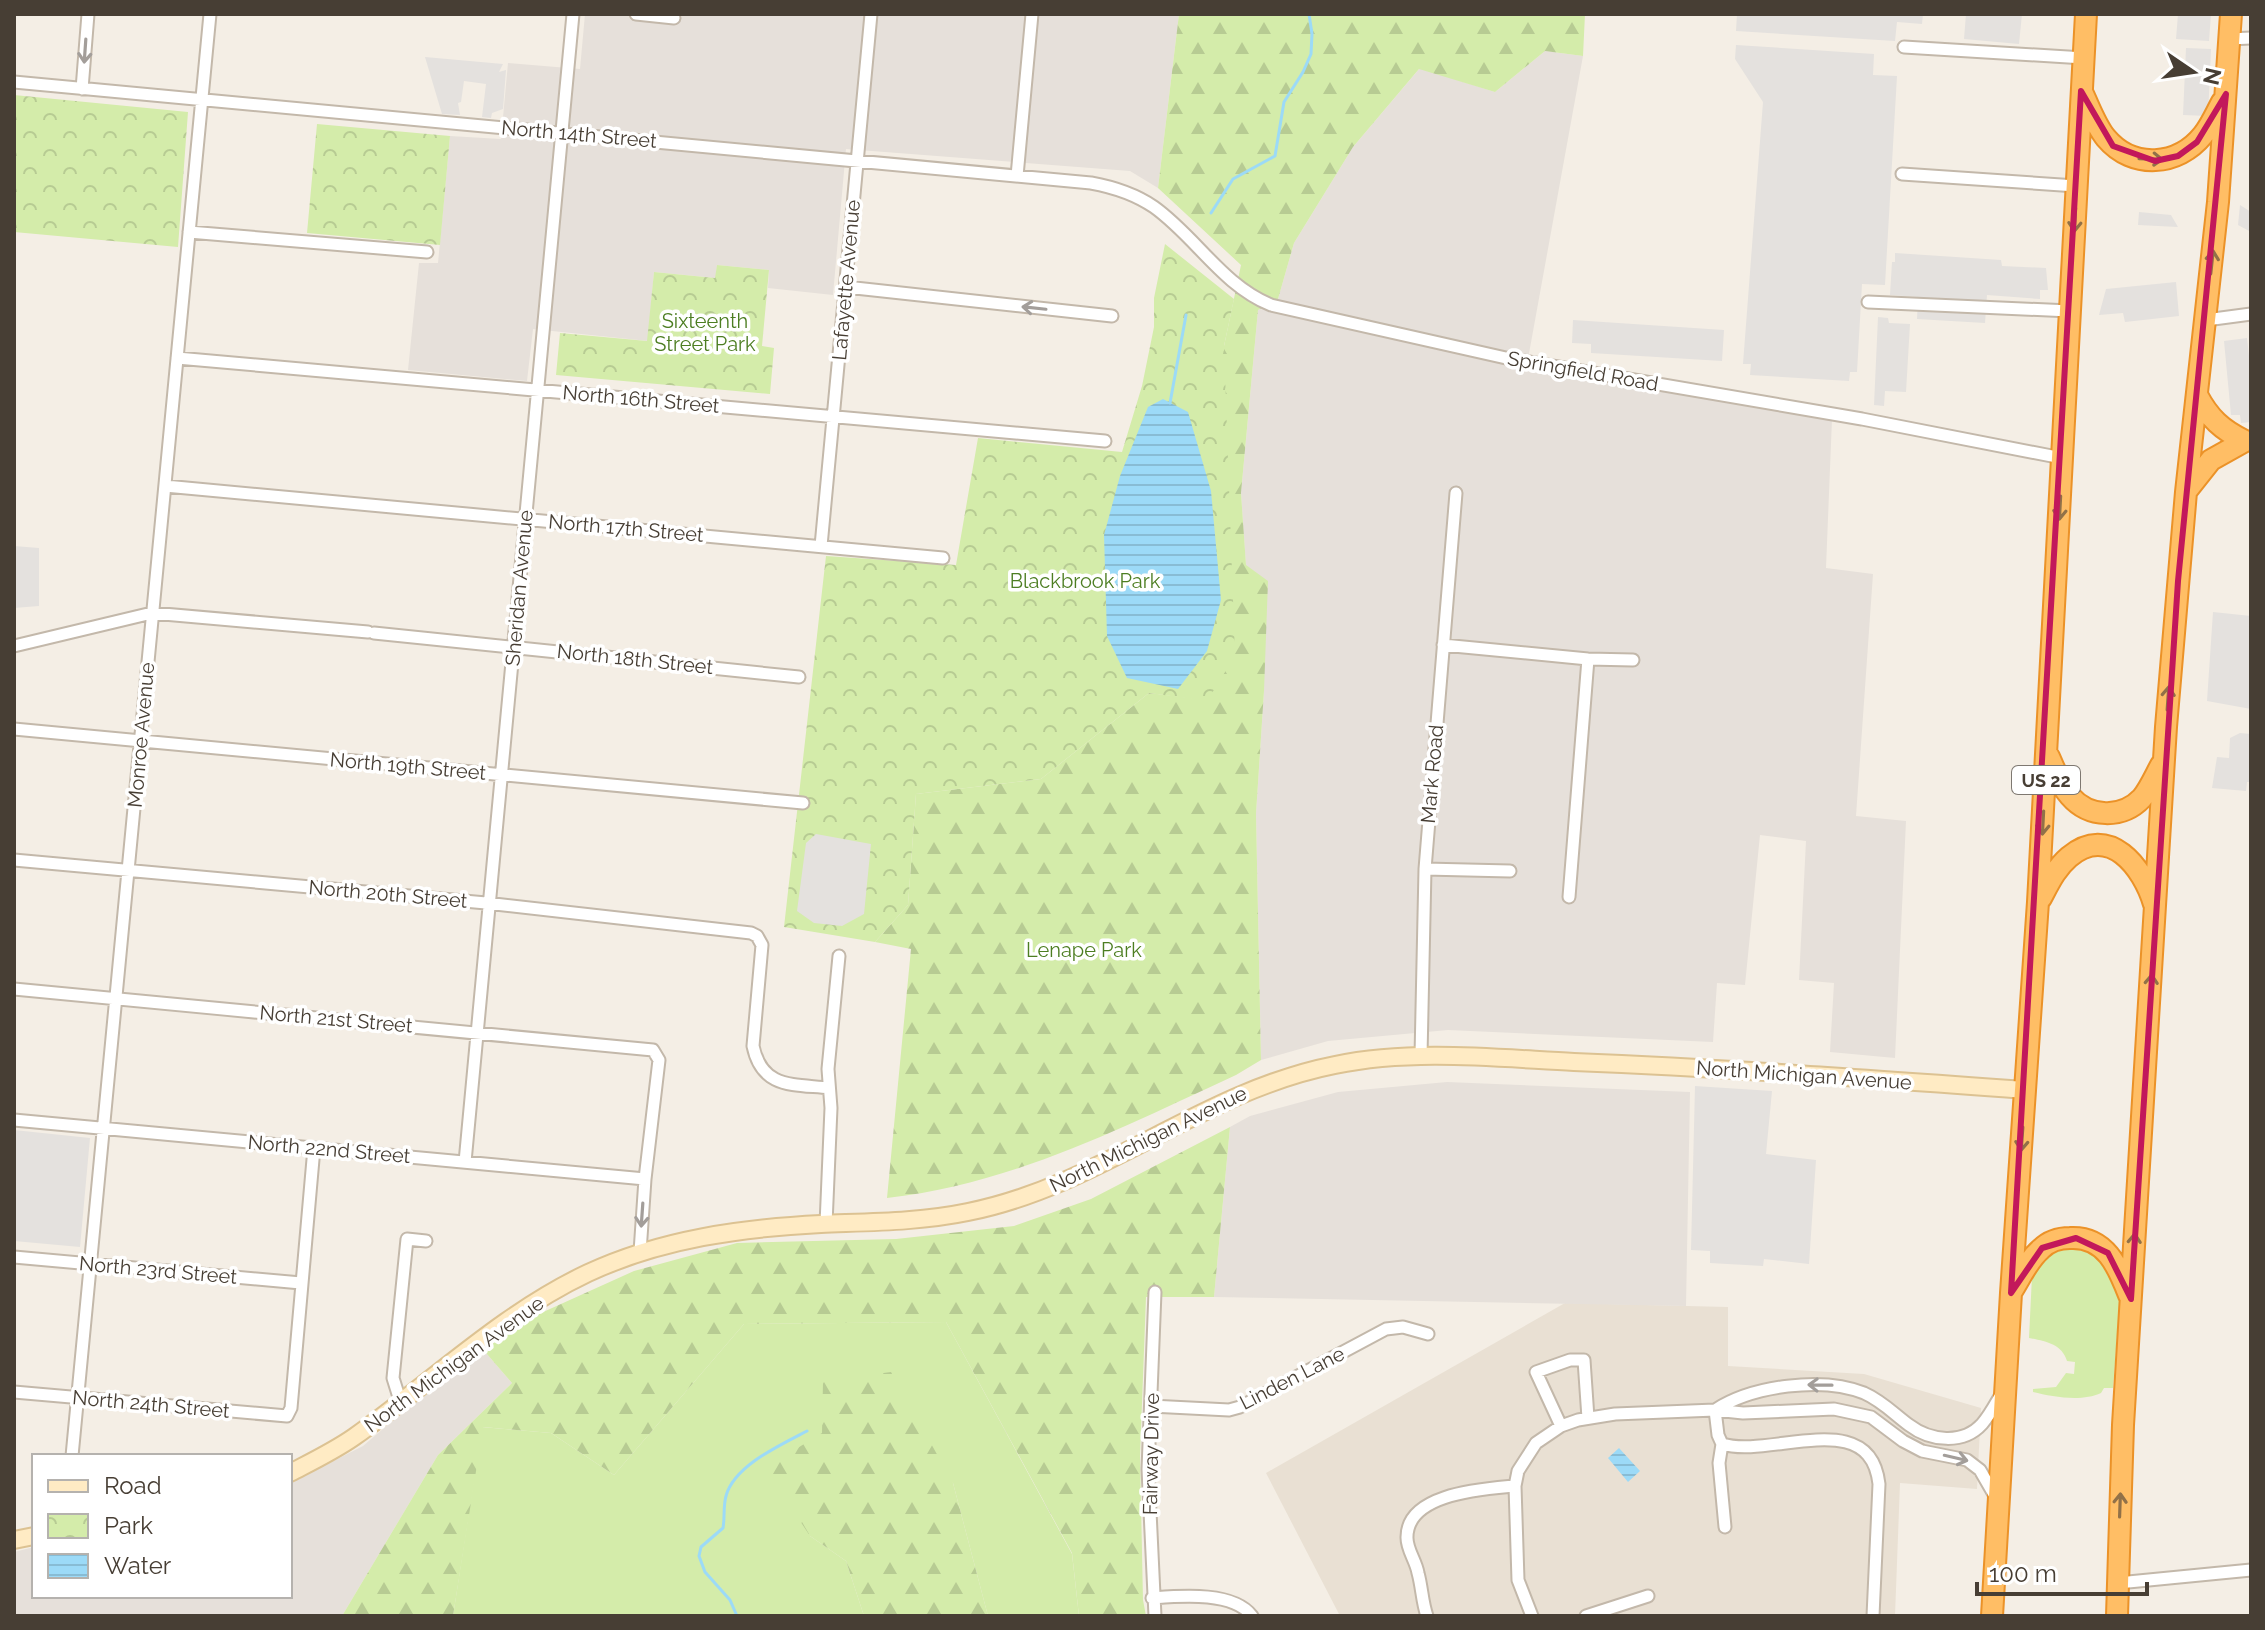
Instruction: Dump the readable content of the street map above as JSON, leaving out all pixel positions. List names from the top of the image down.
{
  "streets": {
    "highway": ["US 22"],
    "street": [
      "North 14th Street",
      "Lafayette Avenue",
      "Springfield Road",
      "North 16th Street",
      "North 17th Street",
      "Sheridan Avenue",
      "North 18th Street",
      "Monroe Avenue",
      "North 19th Street",
      "Mark Road",
      "North 20th Street",
      "North 21st Street",
      "North Michigan Avenue",
      "North 22nd Street",
      "North 23rd Street",
      "Linden Lane",
      "North 24th Street",
      "Fairway Drive"
    ]
  },
  "crossings": [
    ["North 14th Street", "Lafayette Avenue"],
    ["North 14th Street", "Springfield Road"],
    ["North 14th Street", "Sheridan Avenue"],
    ["North 14th Street", "Monroe Avenue"],
    ["Lafayette Avenue", "North 16th Street"],
    ["Lafayette Avenue", "North 17th Street"],
    ["Springfield Road", "US 22"],
    ["North 16th Street", "Sheridan Avenue"],
    ["North 16th Street", "Monroe Avenue"],
    ["North 17th Street", "Sheridan Avenue"],
    ["North 17th Street", "Monroe Avenue"],
    ["Sheridan Avenue", "North 18th Street"],
    ["Sheridan Avenue", "North 19th Street"],
    ["Sheridan Avenue", "North 20th Street"],
    ["Sheridan Avenue", "North 21st Street"],
    ["Sheridan Avenue", "North 22nd Street"],
    ["North 18th Street", "Monroe Avenue"],
    ["Monroe Avenue", "North 19th Street"],
    ["Monroe Avenue", "North 20th Street"],
    ["Monroe Avenue", "North 21st Street"],
    ["Monroe Avenue", "North 22nd Street"],
    ["Monroe Avenue", "North 23rd Street"],
    ["Monroe Avenue", "North 24th Street"],
    ["Mark Road", "North Michigan Avenue"],
    ["US 22", "North Michigan Avenue"],
    ["North 21st Street", "North 22nd Street"],
    ["North 23rd Street", "North 24th Street"],
    ["Linden Lane", "Fairway Drive"]
  ],
  "parks": ["Sixteenth Street Park", "Blackbrook Park", "Lenape Park"],
  "legend": ["Road", "Park", "Water"],
  "scale_bar": "100 m",
  "north": "right"
}
